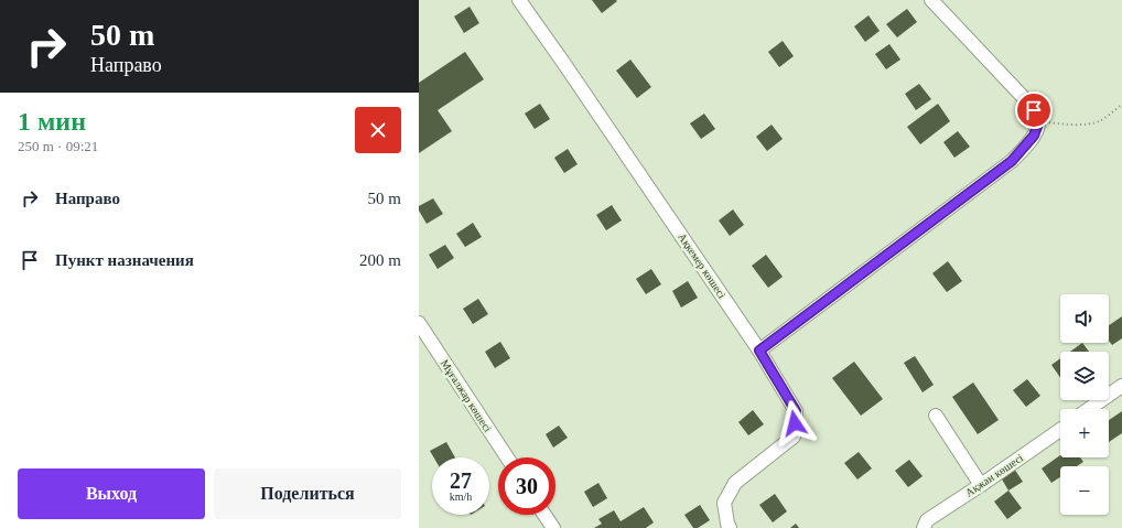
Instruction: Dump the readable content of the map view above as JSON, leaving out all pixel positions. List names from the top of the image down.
{
  "streets": {
    "street": ["Ақкемер көшесі", "Мұғалжар көшесі", "Ақжан көшесі"]
  },
  "page": {
    "turn": ["50 m", "Направо"],
    "heading": ["1 мин", "250 m · 09:21"],
    "list": [
      {
        "name": "Направо",
        "value": "50 m"
      },
      {
        "name": "Пункт назначения",
        "value": "200 m"
      }
    ],
    "map_buttons": ["+", "−"],
    "speed": "27 km/h",
    "limit": "30",
    "buttons": ["Выход", "Поделиться"]
  }
}
